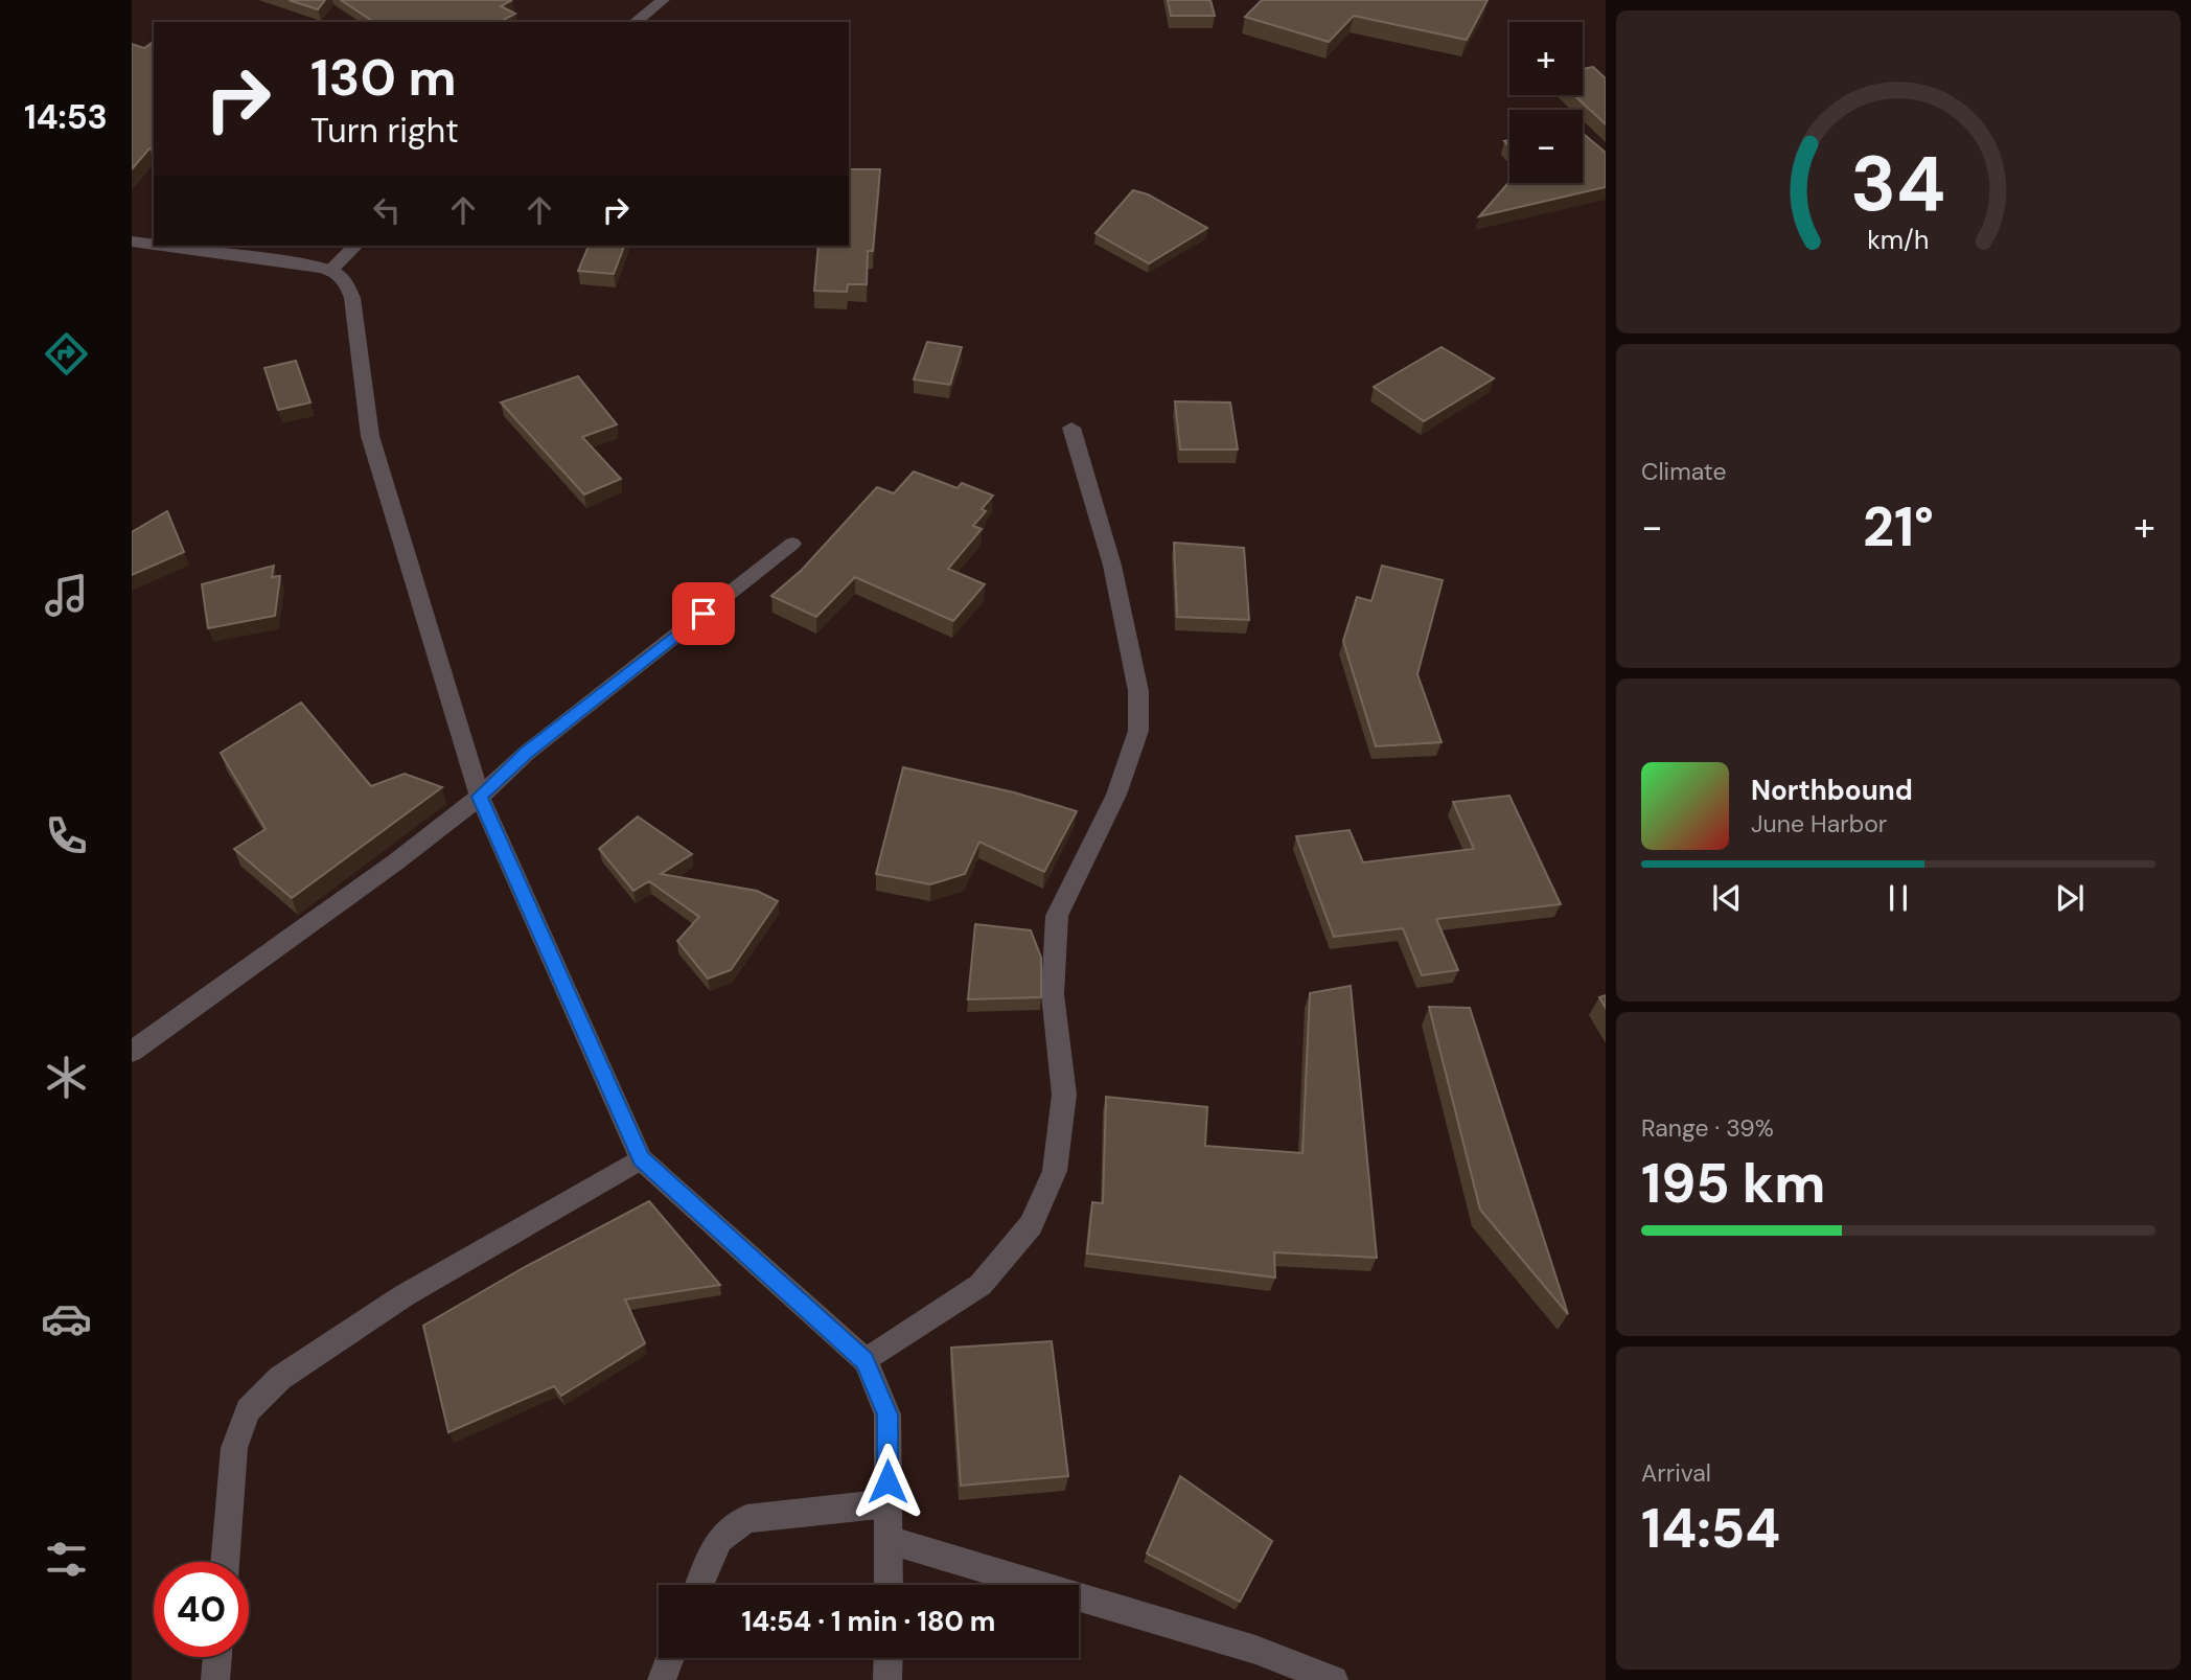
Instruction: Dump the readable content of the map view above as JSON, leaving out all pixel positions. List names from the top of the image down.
{
  "page": {
    "tabs": "14:53",
    "map_buttons": ["+", "−"],
    "turn": ["130 m", "Turn right"],
    "tile": [
      "Climate",
      ["Range · 39%", "195 km"],
      ["Arrival", "14:54"]
    ],
    "heat": ["−", "21°", "+"],
    "song": ["Northbound", "June Harbor"],
    "limit": "40",
    "trip": "14:54 · 1 min · 180 m",
    "gauge": ["34", "km/h"]
  }
}
